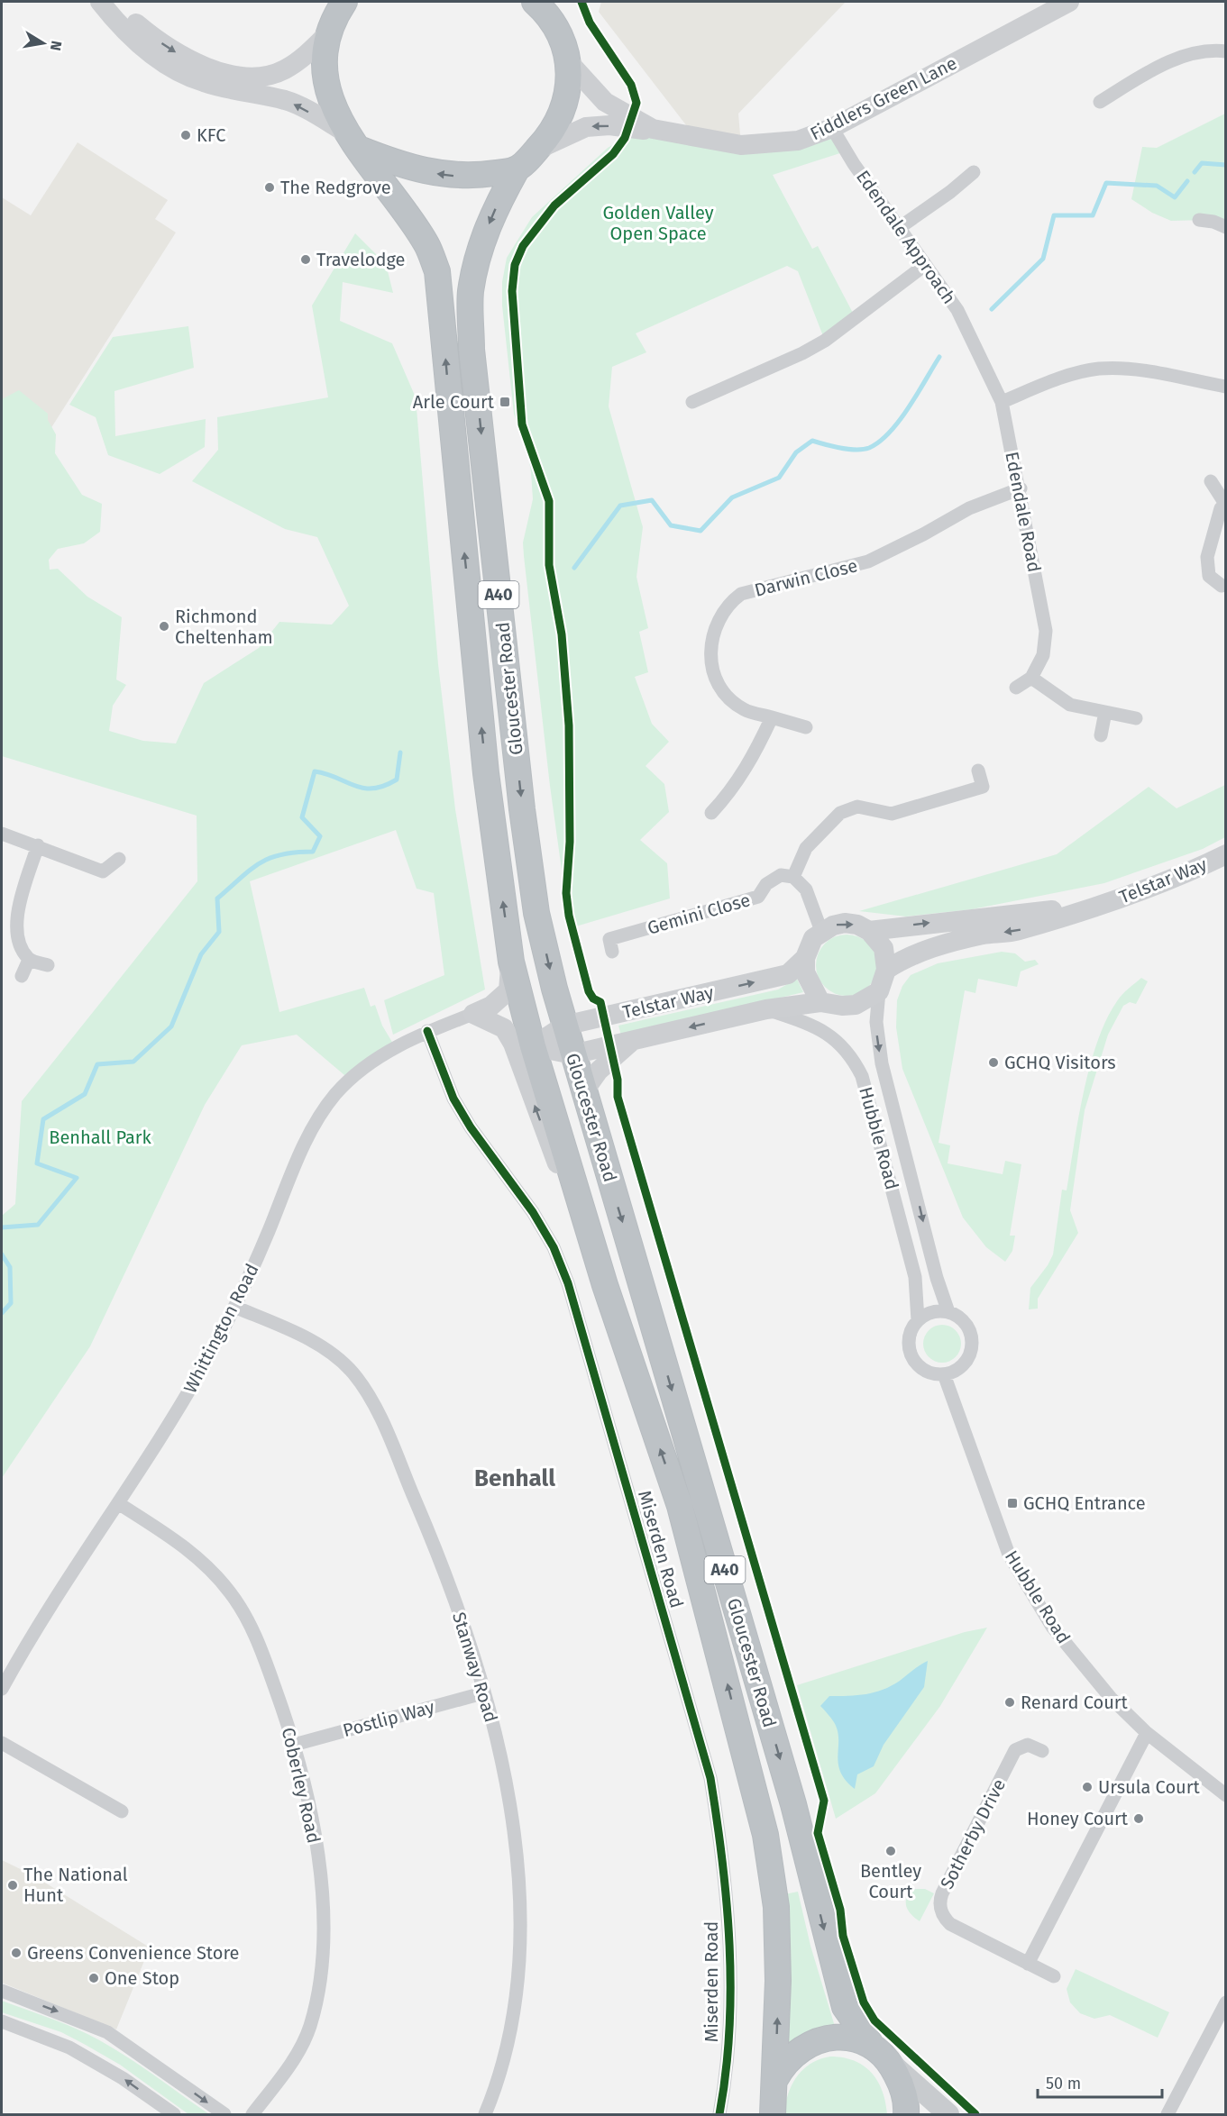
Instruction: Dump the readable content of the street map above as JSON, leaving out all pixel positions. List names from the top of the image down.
{
  "streets": {
    "highway": ["A40", "Gloucester Road"],
    "street": [
      "Fiddlers Green Lane",
      "Edendale Approach",
      "Edendale Road",
      "Darwin Close",
      "Telstar Way",
      "Gemini Close",
      "Hubble Road",
      "Whittington Road",
      "Miserden Road",
      "Stanway Road",
      "Postlip Way",
      "Coberley Road",
      "Sotherby Drive"
    ]
  },
  "crossings": [
    ["Fiddlers Green Lane", "Edendale Approach"],
    ["Fiddlers Green Lane", "Gloucester Road"],
    ["Edendale Approach", "Edendale Road"],
    ["Edendale Road", "Darwin Close"],
    ["A40", "Gloucester Road"],
    ["Gloucester Road", "Telstar Way"],
    ["Telstar Way", "Hubble Road"],
    ["Whittington Road", "Miserden Road"],
    ["Whittington Road", "Stanway Road"],
    ["Whittington Road", "Coberley Road"],
    ["Stanway Road", "Postlip Way"],
    ["Postlip Way", "Coberley Road"]
  ],
  "districts": ["Benhall"],
  "parks": ["Golden Valley Open Space", "Benhall Park"],
  "places": {
    "other": [
      "KFC",
      "The Redgrove",
      "Travelodge",
      "Richmond Cheltenham",
      "GCHQ Visitors",
      "Renard Court",
      "Ursula Court",
      "Honey Court",
      "Bentley Court",
      "The National Hunt",
      "Greens Convenience Store",
      "One Stop"
    ],
    "transit": ["Arle Court", "GCHQ Entrance"]
  },
  "scale_bar": "50 m",
  "north": "right"
}
